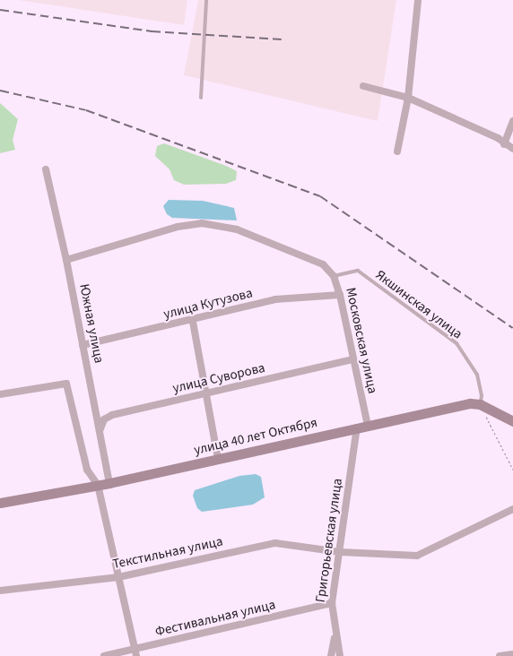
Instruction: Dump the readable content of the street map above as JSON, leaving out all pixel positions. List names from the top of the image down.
{
  "streets": {
    "street": [
      "улица Кутузова",
      "Южная улица",
      "Московская улица",
      "улица Суворова",
      "улица 40 лет Октября",
      "Григорьевская улица",
      "Текстильная улица",
      "Фестивальная улица"
    ],
    "lane": ["Якшинская улица"]
  },
  "crossings": [
    ["улица Кутузова", "Южная улица"],
    ["улица Кутузова", "Московская улица"],
    ["Якшинская улица", "Московская улица"],
    ["Якшинская улица", "улица 40 лет Октября"],
    ["Южная улица", "Московская улица"],
    ["Южная улица", "улица Суворова"],
    ["Южная улица", "улица 40 лет Октября"],
    ["Московская улица", "улица Суворова"],
    ["Московская улица", "улица 40 лет Октября"],
    ["улица 40 лет Октября", "Григорьевская улица"],
    ["Григорьевская улица", "Текстильная улица"],
    ["Григорьевская улица", "Фестивальная улица"]
  ]
}
